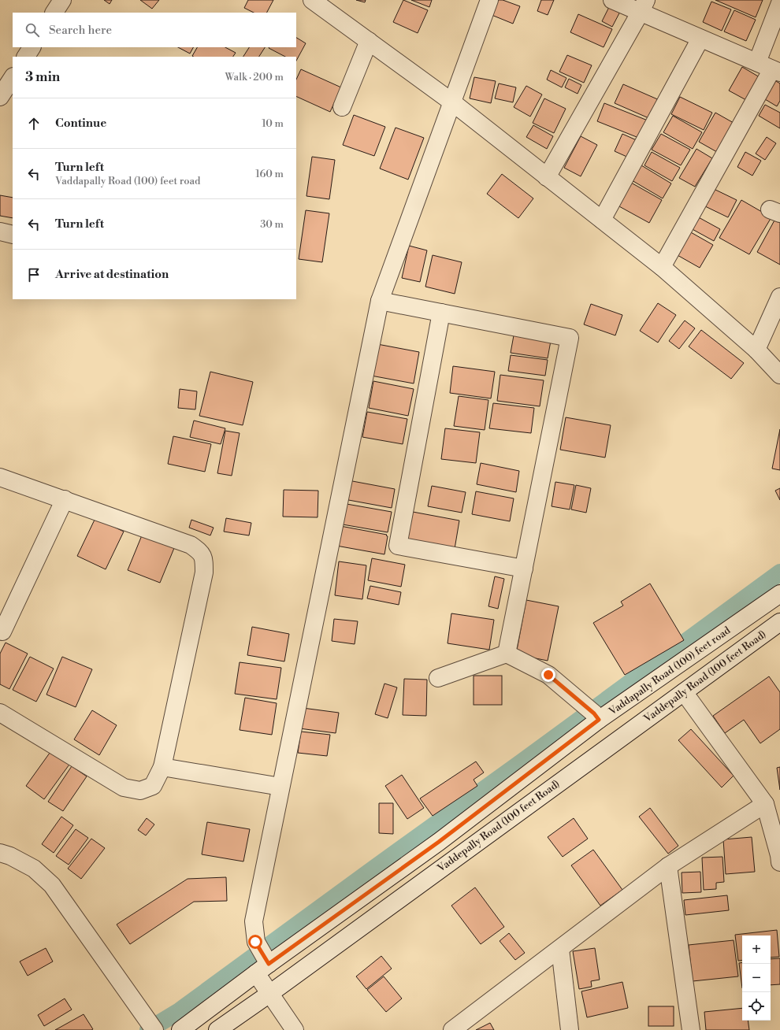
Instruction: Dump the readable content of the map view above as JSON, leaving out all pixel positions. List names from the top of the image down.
{
  "streets": {
    "street": ["Vaddapally Road (100) feet road", "Vaddepally Road (100 feet Road)"]
  },
  "page": {
    "search": "Search here",
    "heading": ["3 min", "Walk · 200 m"],
    "list": [
      ["Continue", "10 m"],
      ["Turn left", "Vaddapally Road (100) feet road", "160 m"],
      ["Turn left", "30 m"],
      "Arrive at destination"
    ],
    "map_buttons": ["+", "−"]
  }
}
